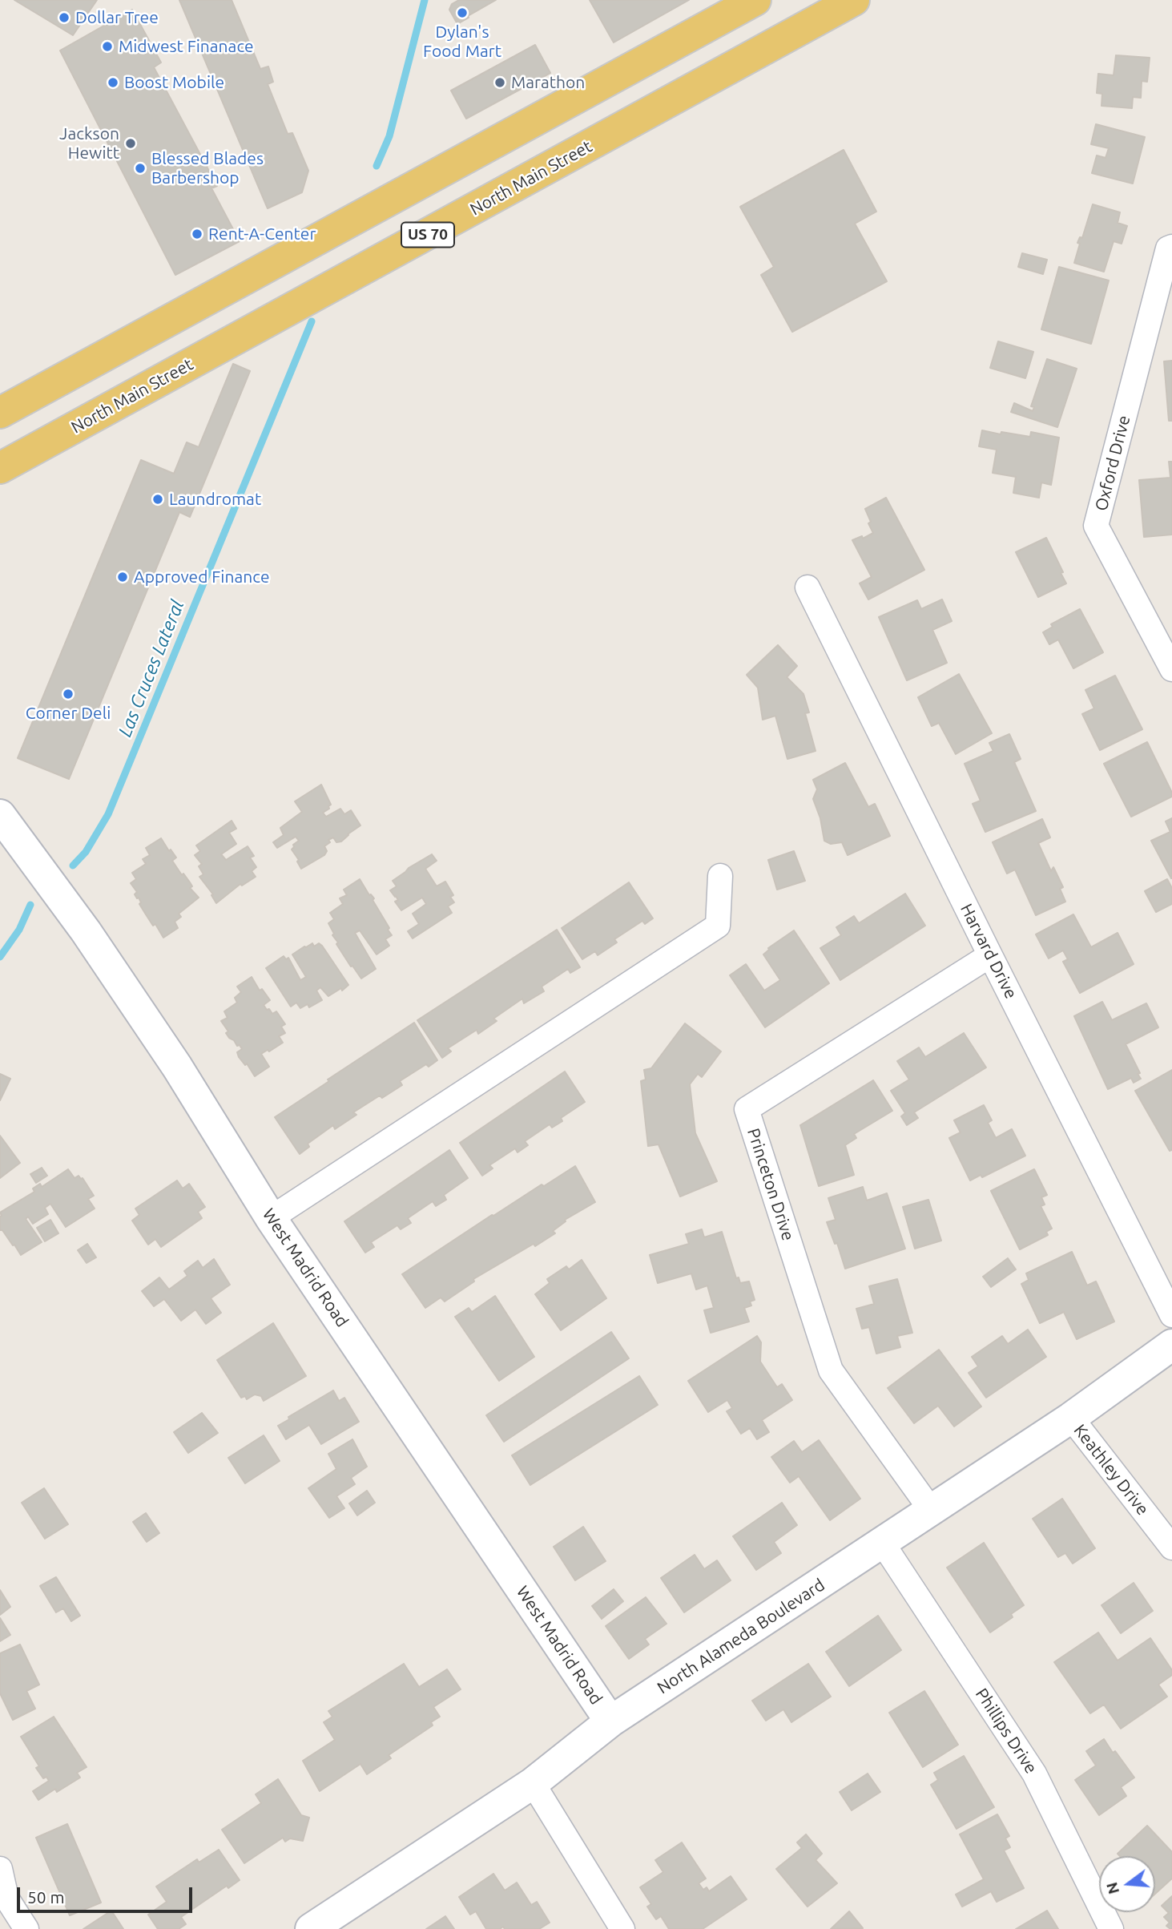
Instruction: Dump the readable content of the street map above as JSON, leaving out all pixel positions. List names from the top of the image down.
{
  "streets": {
    "main road": ["North Main Street", "US 70"],
    "street": [
      "Oxford Drive",
      "Harvard Drive",
      "Princeton Drive",
      "West Madrid Road",
      "Keathley Drive",
      "North Alameda Boulevard",
      "Phillips Drive"
    ]
  },
  "crossings": [
    ["Harvard Drive", "Princeton Drive"],
    ["Princeton Drive", "North Alameda Boulevard"],
    ["West Madrid Road", "North Alameda Boulevard"],
    ["Keathley Drive", "North Alameda Boulevard"],
    ["North Alameda Boulevard", "Phillips Drive"]
  ],
  "water": ["Las Cruces Lateral"],
  "places": [
    "Dylan's Food Mart",
    "Dollar Tree",
    "Midwest Finanace",
    "Boost Mobile",
    "Marathon",
    "Jackson Hewitt",
    "Blessed Blades Barbershop",
    "Rent-A-Center",
    "Laundromat",
    "Approved Finance",
    "Corner Deli"
  ],
  "scale_bar": "50 m",
  "north": "left"
}
